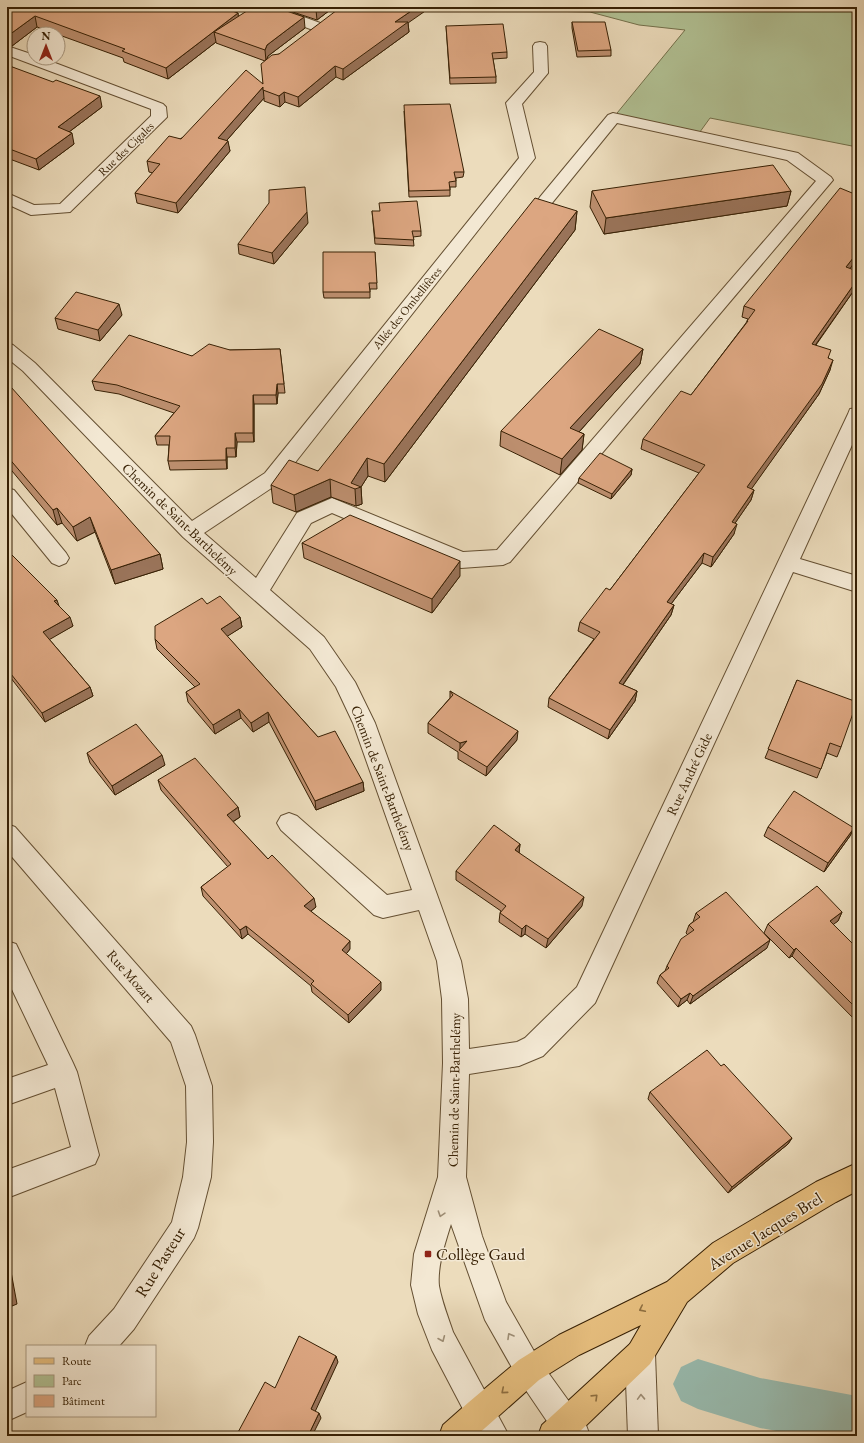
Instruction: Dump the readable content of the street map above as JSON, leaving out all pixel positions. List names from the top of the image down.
{
  "streets": {
    "main road": ["Avenue Jacques Brel"],
    "street": [
      "Rue des Cigales",
      "Allée des Ombellifères",
      "Chemin de Saint-Barthelémy",
      "Rue André Gide",
      "Rue Mozart",
      "Rue Pasteur"
    ]
  },
  "crossings": [
    ["Allée des Ombellifères", "Chemin de Saint-Barthelémy"],
    ["Chemin de Saint-Barthelémy", "Rue André Gide"],
    ["Chemin de Saint-Barthelémy", "Avenue Jacques Brel"],
    ["Rue Mozart", "Rue Pasteur"]
  ],
  "places": {
    "transit": ["Collège Gaud"]
  },
  "legend": ["Route", "Parc", "Bâtiment"],
  "north": "top"
}
